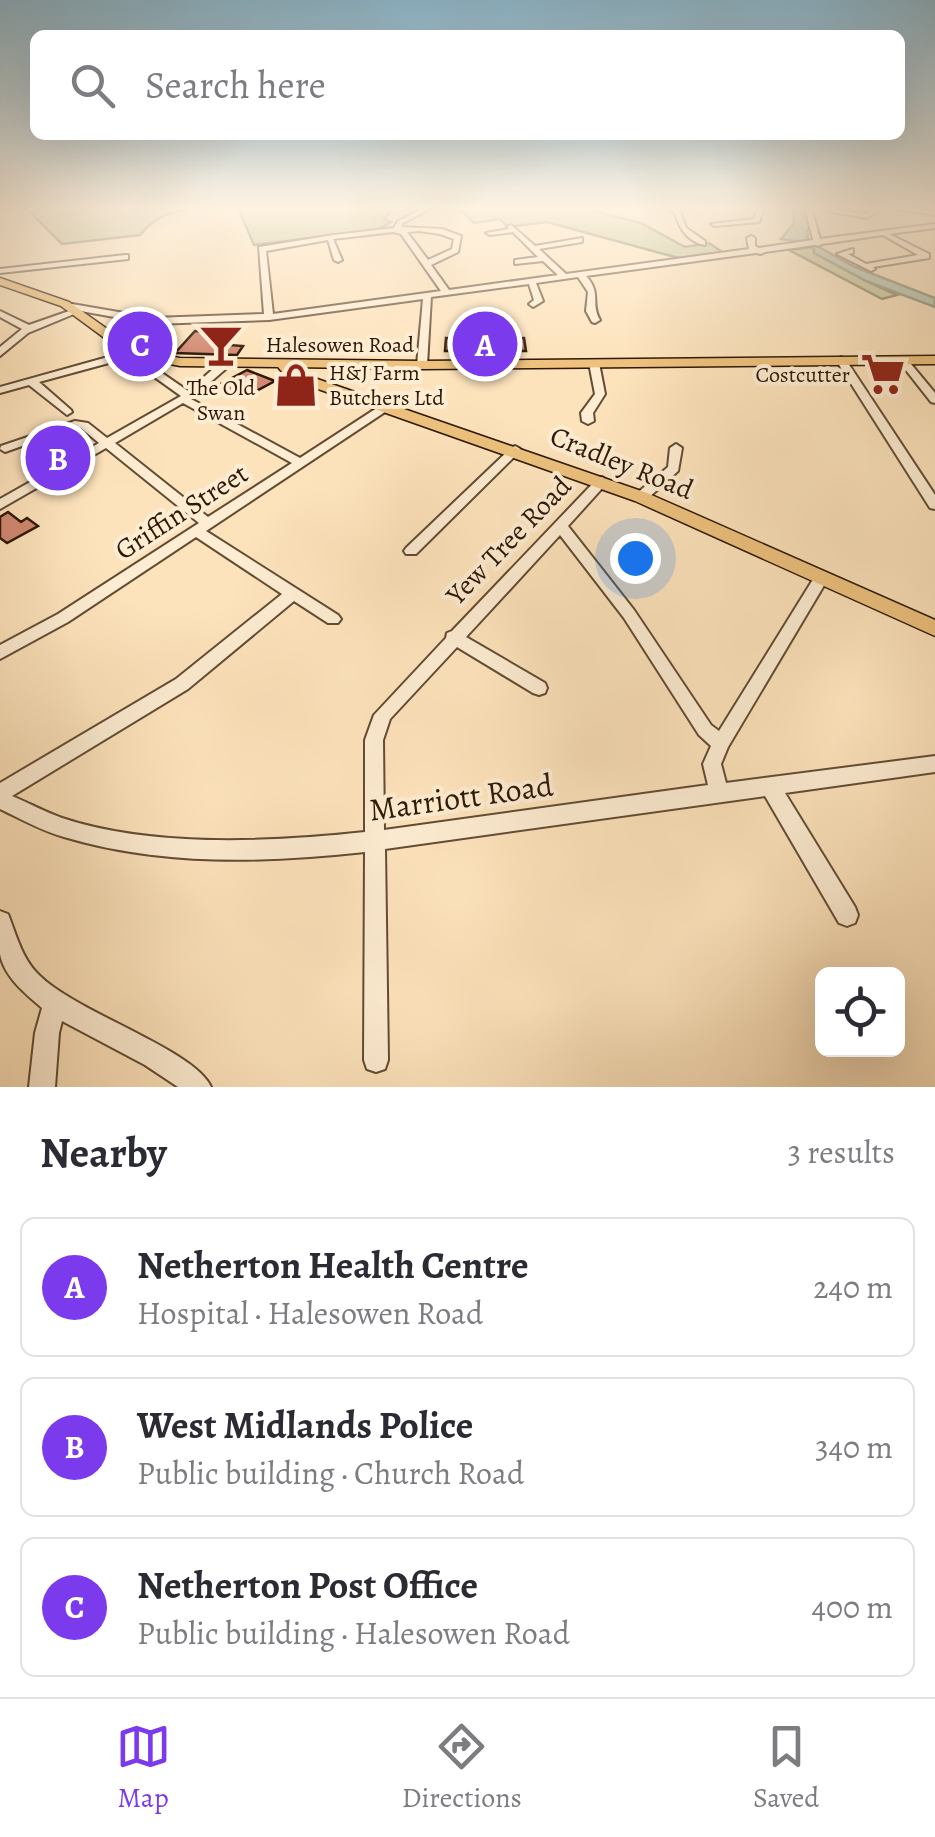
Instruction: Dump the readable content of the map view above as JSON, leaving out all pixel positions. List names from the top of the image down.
{
  "streets": {
    "main road": ["Halesowen Road", "Cradley Road"],
    "street": ["Griffin Street", "Yew Tree Road", "Marriott Road"]
  },
  "crossings": [
    ["Halesowen Road", "Cradley Road"],
    ["Cradley Road", "Griffin Street"],
    ["Cradley Road", "Yew Tree Road"],
    ["Yew Tree Road", "Marriott Road"]
  ],
  "places": {
    "bar": ["The Old Swan"],
    "supermarket": ["Costcutter"],
    "shop": ["H&J Farm Butchers Ltd"]
  },
  "page": {
    "search": "Search here",
    "pins": ["A", "C", "B"],
    "heading": ["Nearby", "3 results"],
    "list": [
      {
        "mark": "A",
        "name": "Netherton Health Centre",
        "note": "Hospital · Halesowen Road",
        "value": "240 m"
      },
      {
        "mark": "B",
        "name": "West Midlands Police",
        "note": "Public building · Church Road",
        "value": "340 m"
      },
      {
        "mark": "C",
        "name": "Netherton Post Office",
        "note": "Public building · Halesowen Road",
        "value": "400 m"
      }
    ],
    "nav": ["Map", "Directions", "Saved"]
  }
}
